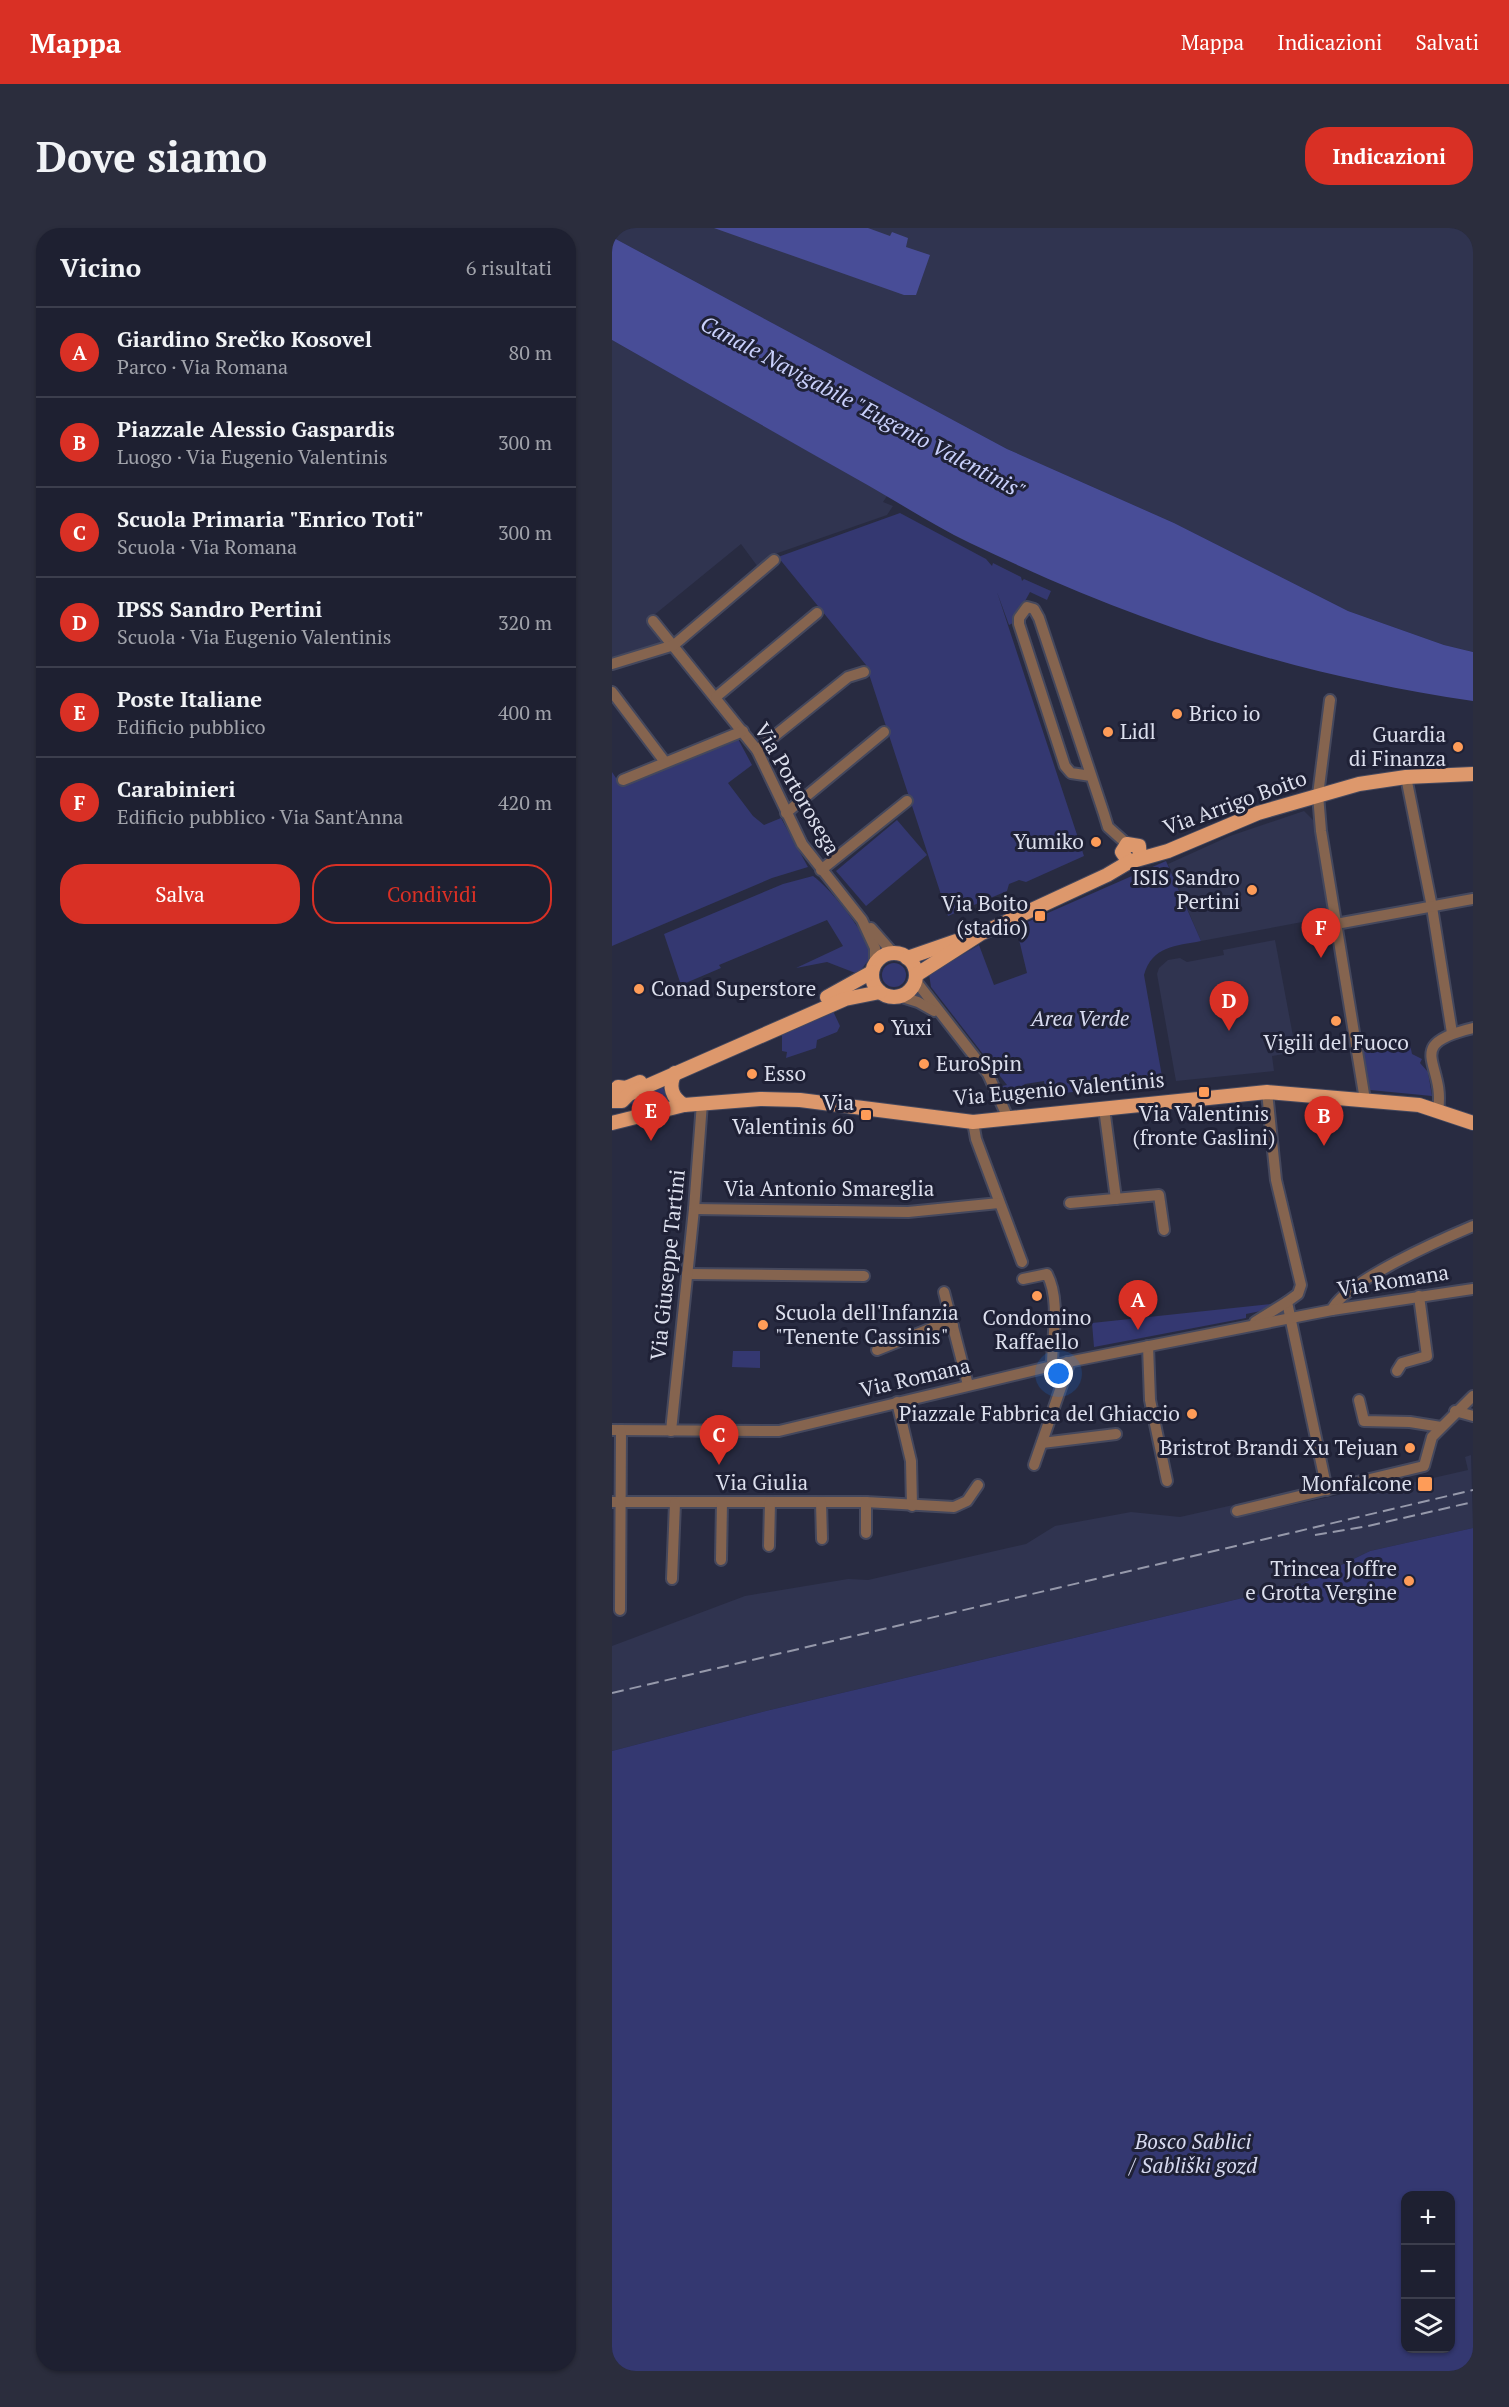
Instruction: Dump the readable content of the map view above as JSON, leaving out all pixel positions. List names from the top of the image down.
{
  "streets": {
    "main road": ["Via Arrigo Boito", "Via Eugenio Valentinis"],
    "street": [
      "Via Portorosega",
      "Via Antonio Smareglia",
      "Via Giuseppe Tartini",
      "Via Romana",
      "Via Giulia"
    ]
  },
  "crossings": [
    ["Via Portorosega", "Via Arrigo Boito"],
    ["Via Eugenio Valentinis", "Via Giuseppe Tartini"],
    ["Via Antonio Smareglia", "Via Giuseppe Tartini"],
    ["Via Giuseppe Tartini", "Via Romana"]
  ],
  "water": ["Canale Navigabile \"Eugenio Valentinis\""],
  "parks": ["Area Verde", "Bosco Sablici / Sabliški gozd"],
  "places": {
    "other": [
      "Brico io",
      "Lidl",
      "Guardia di Finanza",
      "Yumiko",
      "ISIS Sandro Pertini",
      "Conad Superstore",
      "Vigili del Fuoco",
      "Yuxi",
      "EuroSpin",
      "Esso",
      "Condomino Raffaello",
      "Scuola dell'Infanzia \"Tenente Cassinis\"",
      "Piazzale Fabbrica del Ghiaccio",
      "Bristrot Brandi Xu Tejuan",
      "Trincea Joffre e Grotta Vergine"
    ],
    "transit": [
      "Via Boito (stadio)",
      "Via Valentinis (fronte Gaslini)",
      "Via Valentinis 60",
      "Monfalcone"
    ]
  },
  "page": {
    "header": "Mappa",
    "nav": ["Mappa", "Indicazioni", "Salvati"],
    "buttons": [
      "Indicazioni",
      ["Salva", "Condividi"]
    ],
    "title": "Dove siamo",
    "heading": ["Vicino", "6 risultati"],
    "list": [
      {
        "mark": "A",
        "name": "Giardino Srečko Kosovel",
        "note": "Parco · Via Romana",
        "value": "80 m"
      },
      {
        "mark": "B",
        "name": "Piazzale Alessio Gaspardis",
        "note": "Luogo · Via Eugenio Valentinis",
        "value": "300 m"
      },
      {
        "mark": "C",
        "name": "Scuola Primaria \"Enrico Toti\"",
        "note": "Scuola · Via Romana",
        "value": "300 m"
      },
      {
        "mark": "D",
        "name": "IPSS Sandro Pertini",
        "note": "Scuola · Via Eugenio Valentinis",
        "value": "320 m"
      },
      {
        "mark": "E",
        "name": "Poste Italiane",
        "note": "Edificio pubblico",
        "value": "400 m"
      },
      {
        "mark": "F",
        "name": "Carabinieri",
        "note": "Edificio pubblico · Via Sant'Anna",
        "value": "420 m"
      }
    ],
    "pins": [
      "F",
      "D",
      "E",
      "B",
      "A",
      "C"
    ],
    "map_buttons": ["+", "−"]
  }
}
